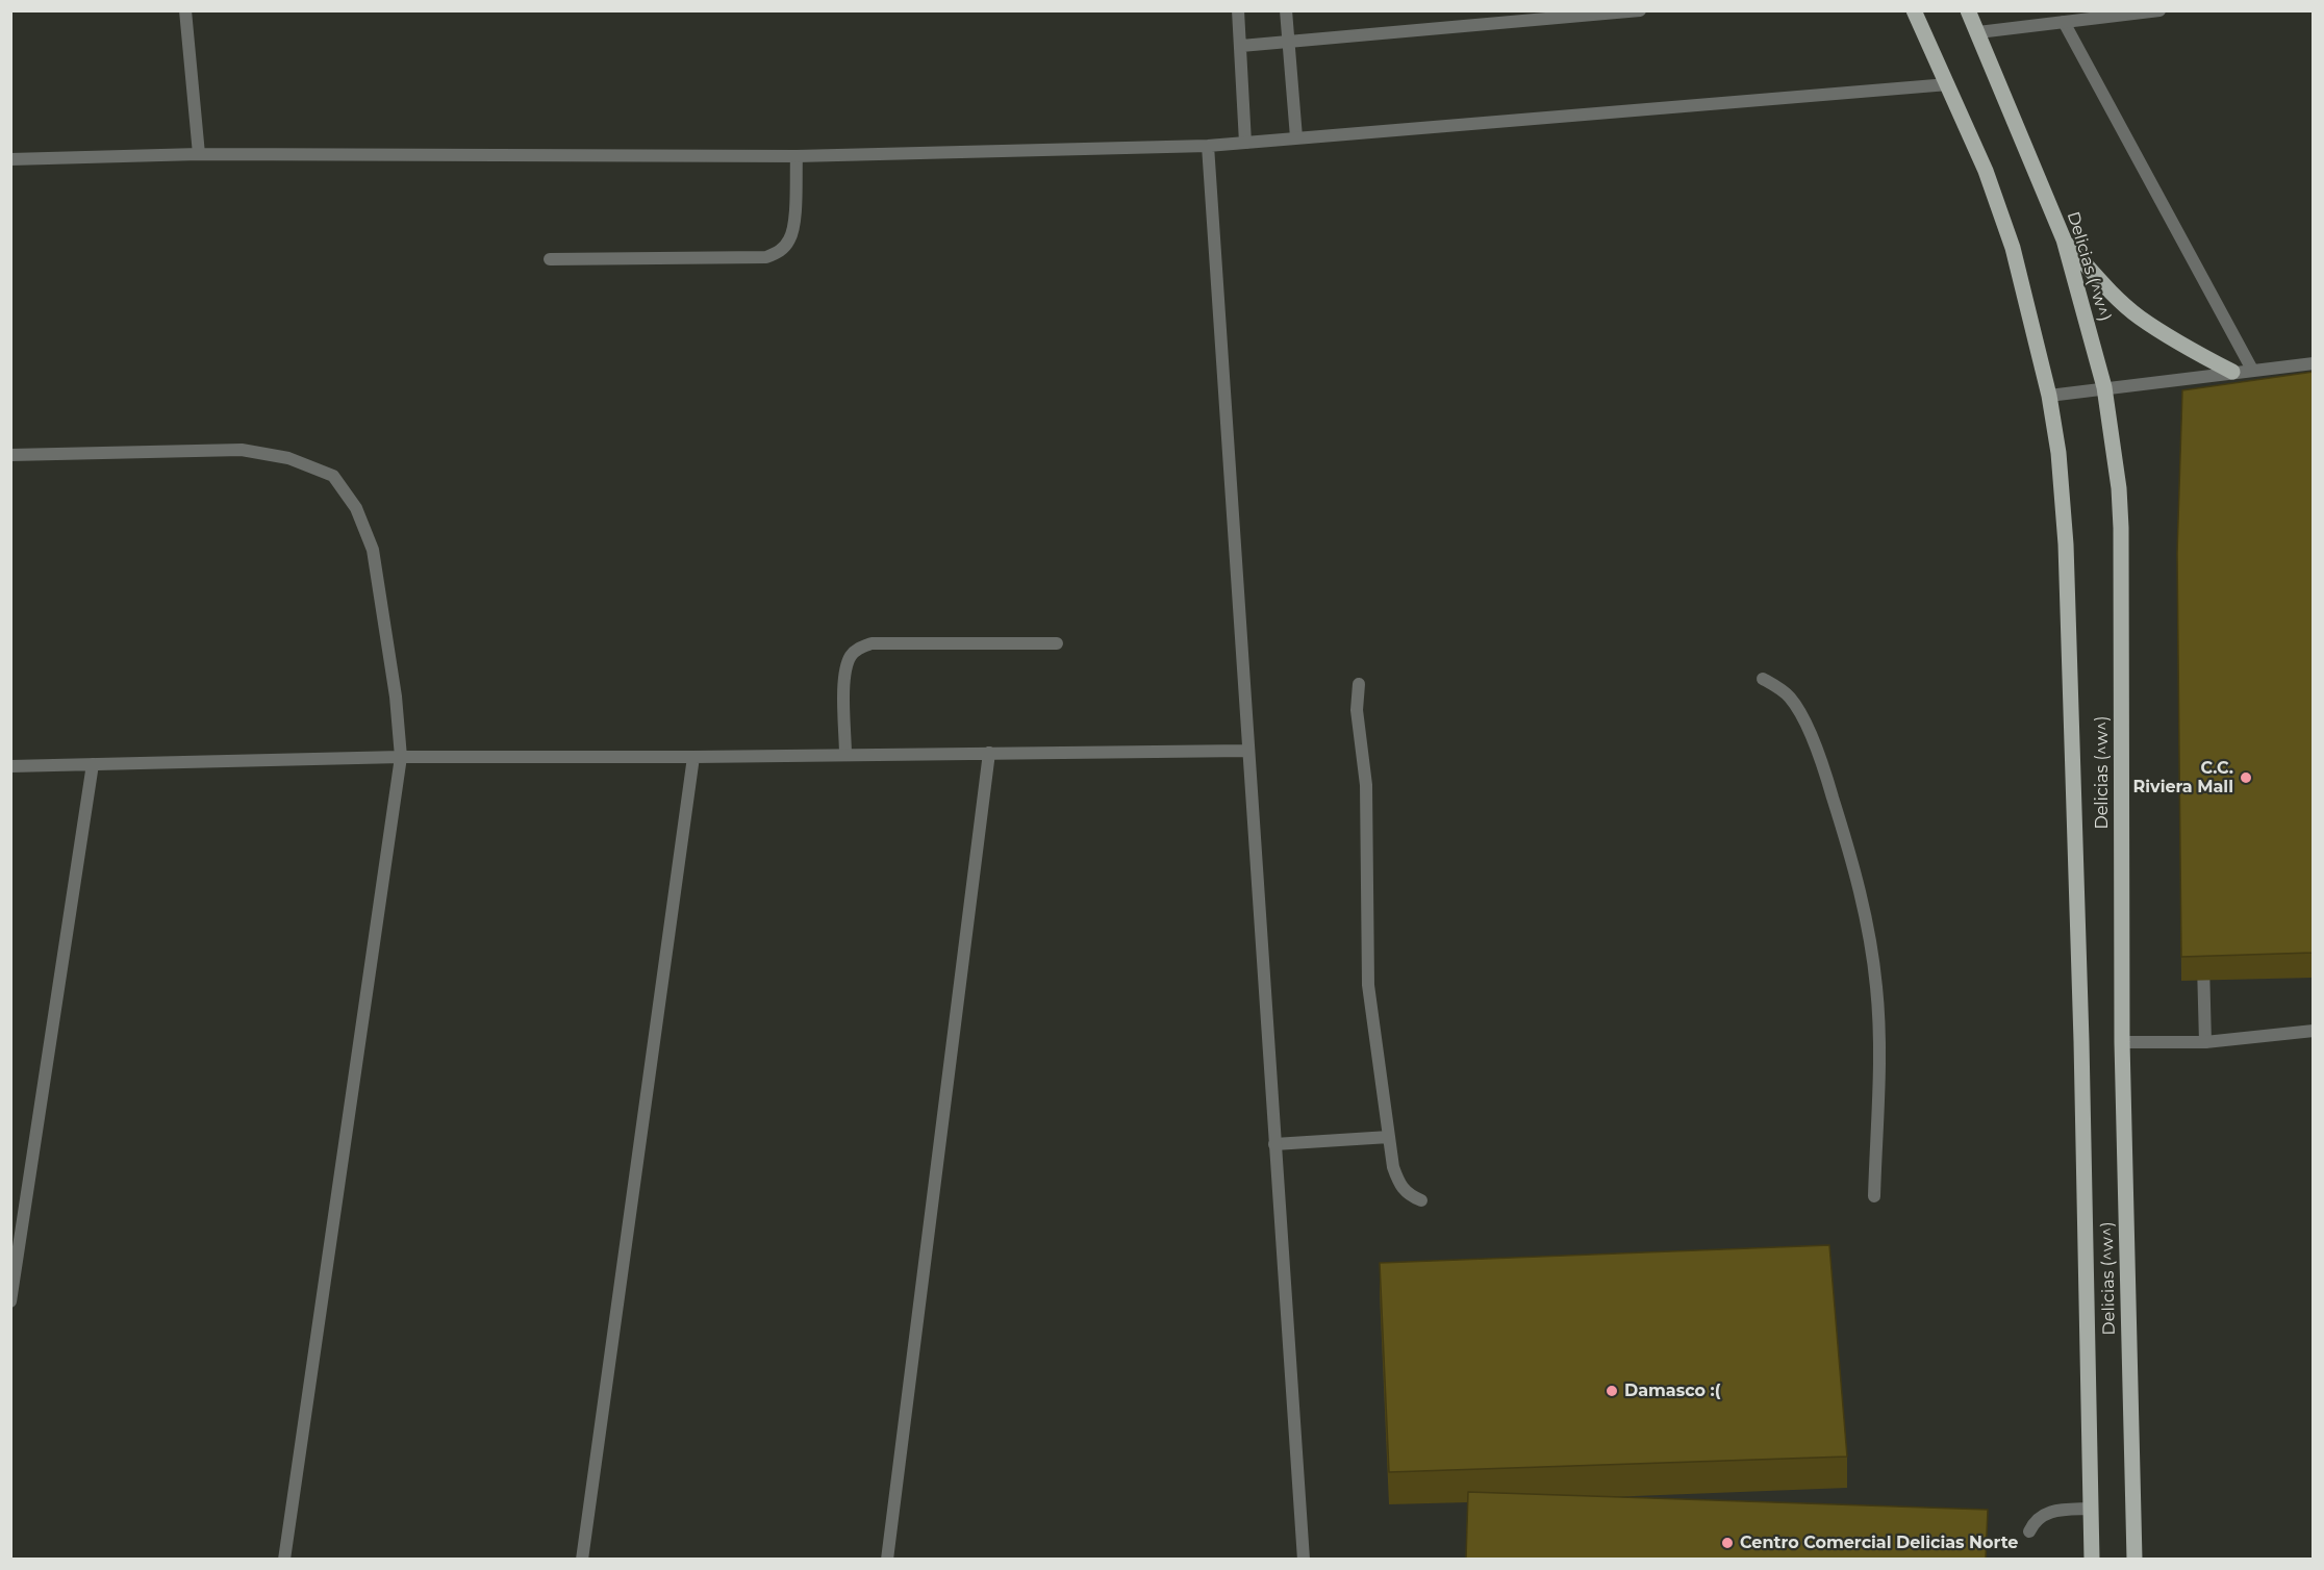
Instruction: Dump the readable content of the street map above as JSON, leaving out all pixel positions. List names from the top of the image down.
{
  "streets": {
    "main road": ["Delicias (^w^)"]
  },
  "places": ["C.C. Riviera Mall", "Damasco :(", "Centro Comercial Delicias Norte"]
}
